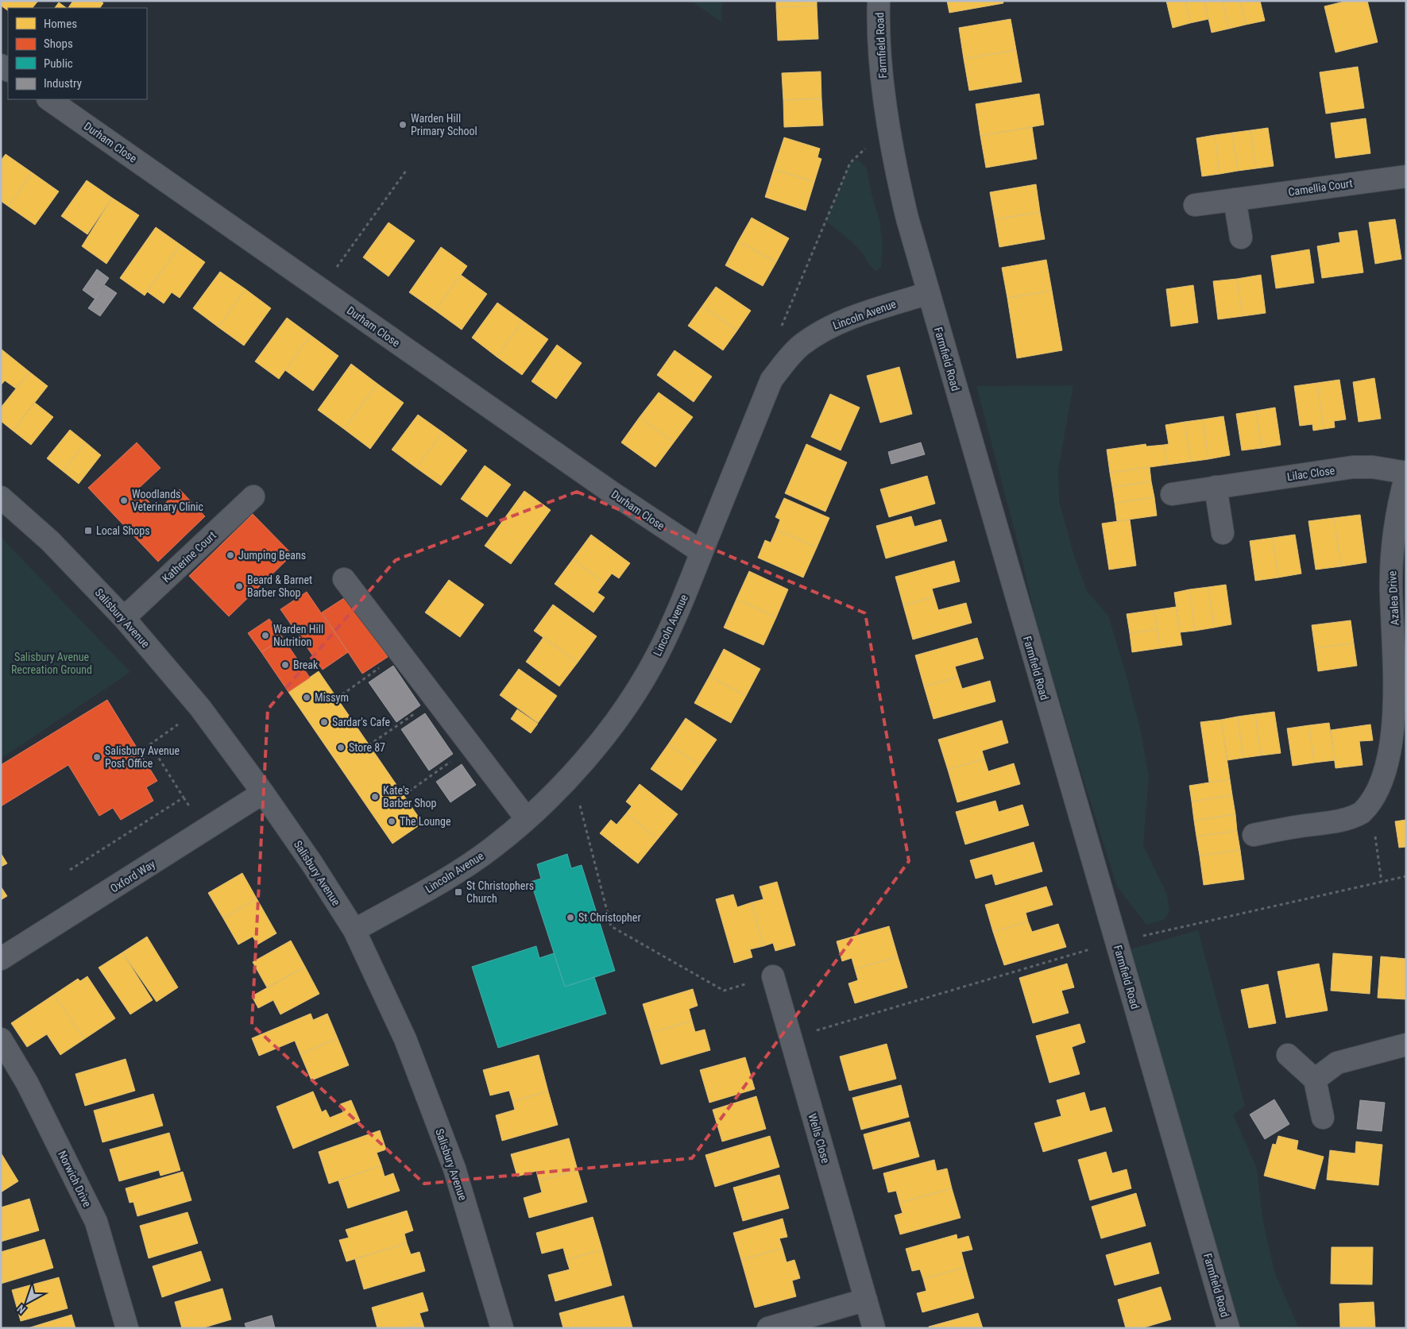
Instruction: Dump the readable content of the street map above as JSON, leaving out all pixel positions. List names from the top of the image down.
{
  "streets": {
    "street": [
      "Farmfield Road",
      "Durham Close",
      "Camellia Court",
      "Lincoln Avenue",
      "Lilac Close",
      "Katherine Court",
      "Azalea Drive",
      "Salisbury Avenue",
      "Oxford Way",
      "Wells Close",
      "Norwich Drive"
    ]
  },
  "crossings": [
    ["Farmfield Road", "Lincoln Avenue"],
    ["Durham Close", "Lincoln Avenue"],
    ["Lincoln Avenue", "Salisbury Avenue"],
    ["Lilac Close", "Azalea Drive"],
    ["Katherine Court", "Salisbury Avenue"],
    ["Salisbury Avenue", "Oxford Way"]
  ],
  "parks": ["Salisbury Avenue Recreation Ground"],
  "places": {
    "other": [
      "Warden Hill Primary School",
      "Woodlands Veterinary Clinic",
      "Jumping Beans",
      "Beard & Barnet Barber Shop",
      "Warden Hill Nutrition",
      "Break",
      "Missym",
      "Sardar's Cafe",
      "Store 87",
      "Salisbury Avenue Post Office",
      "Kate's Barber Shop",
      "The Lounge",
      "St Christopher"
    ],
    "transit": ["Local Shops", "St Christophers Church"]
  },
  "legend": [
    "Homes",
    "Shops",
    "Public",
    "Industry"
  ],
  "north": "bottom left"
}
